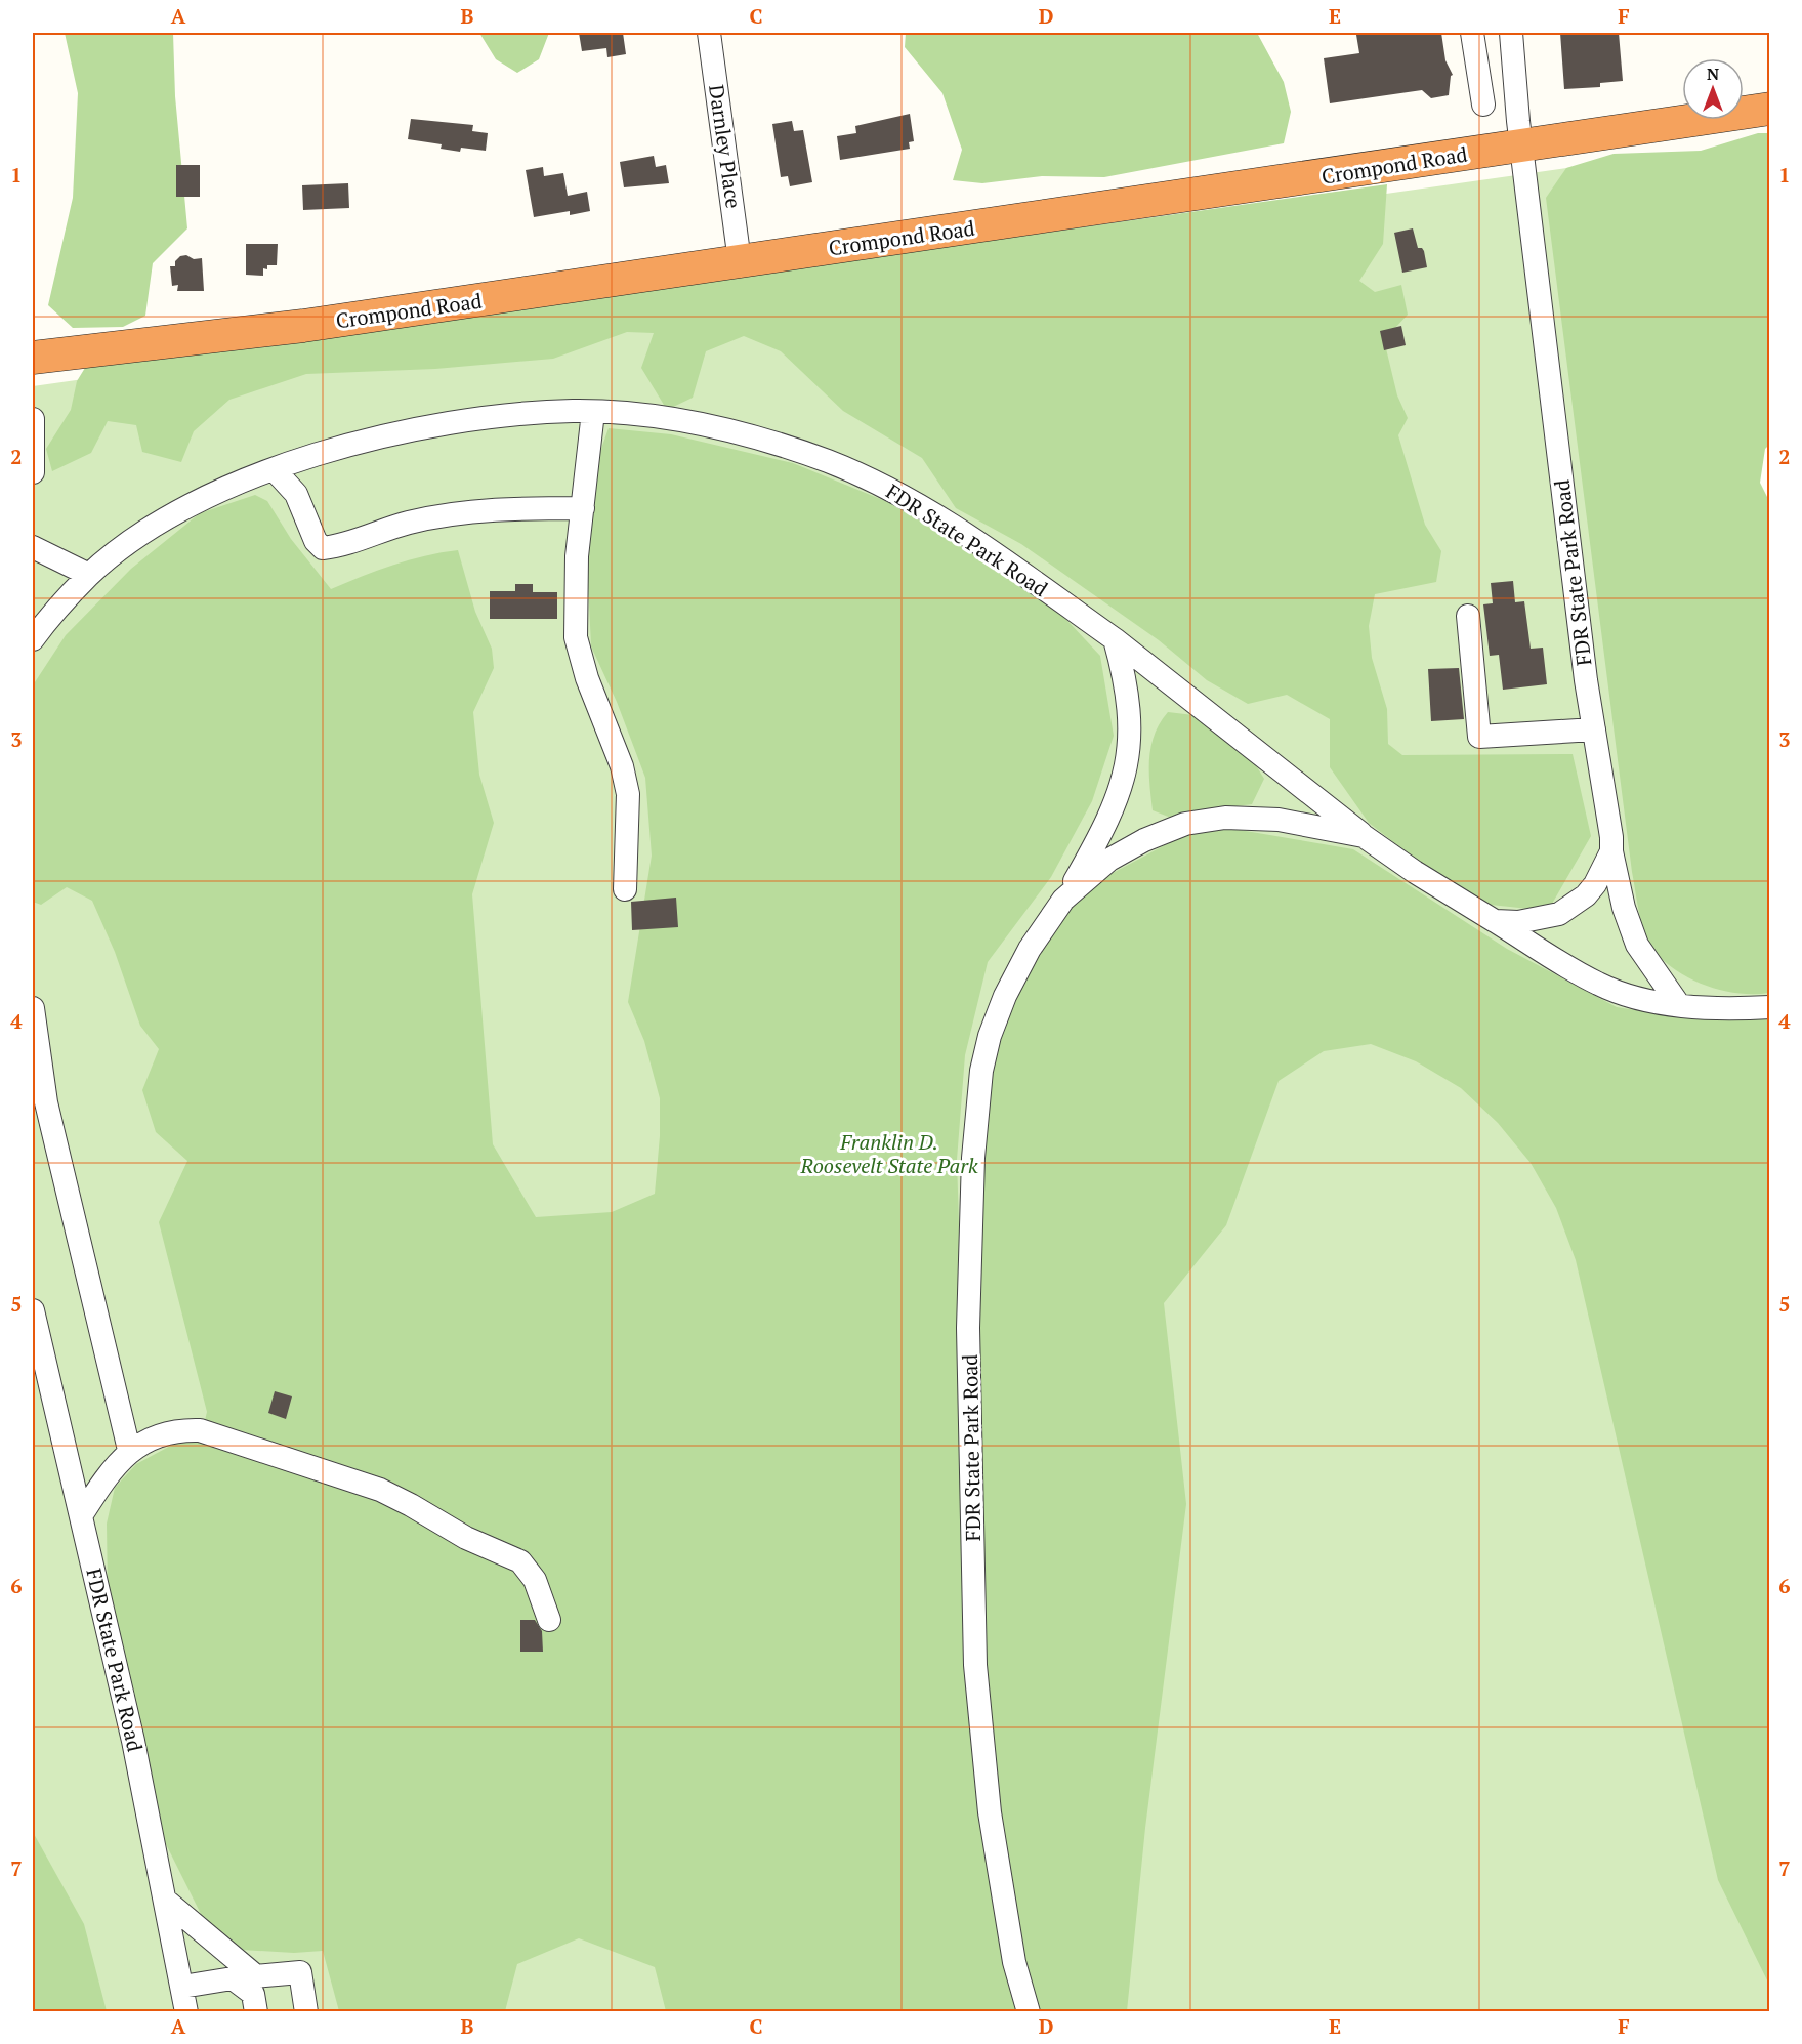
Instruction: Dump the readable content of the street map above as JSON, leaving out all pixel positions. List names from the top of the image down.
{
  "streets": {
    "highway": ["Crompond Road"],
    "street": ["Darnley Place", "FDR State Park Road"]
  },
  "crossings": [
    ["Darnley Place", "Crompond Road"],
    ["Crompond Road", "FDR State Park Road"]
  ],
  "parks": ["Franklin D. Roosevelt State Park"],
  "north": "top",
  "grid": {
    "columns": [
      "A",
      "B",
      "C",
      "D",
      "E",
      "F"
    ],
    "rows": [
      "1",
      "2",
      "3",
      "4",
      "5",
      "6",
      "7"
    ]
  }
}
